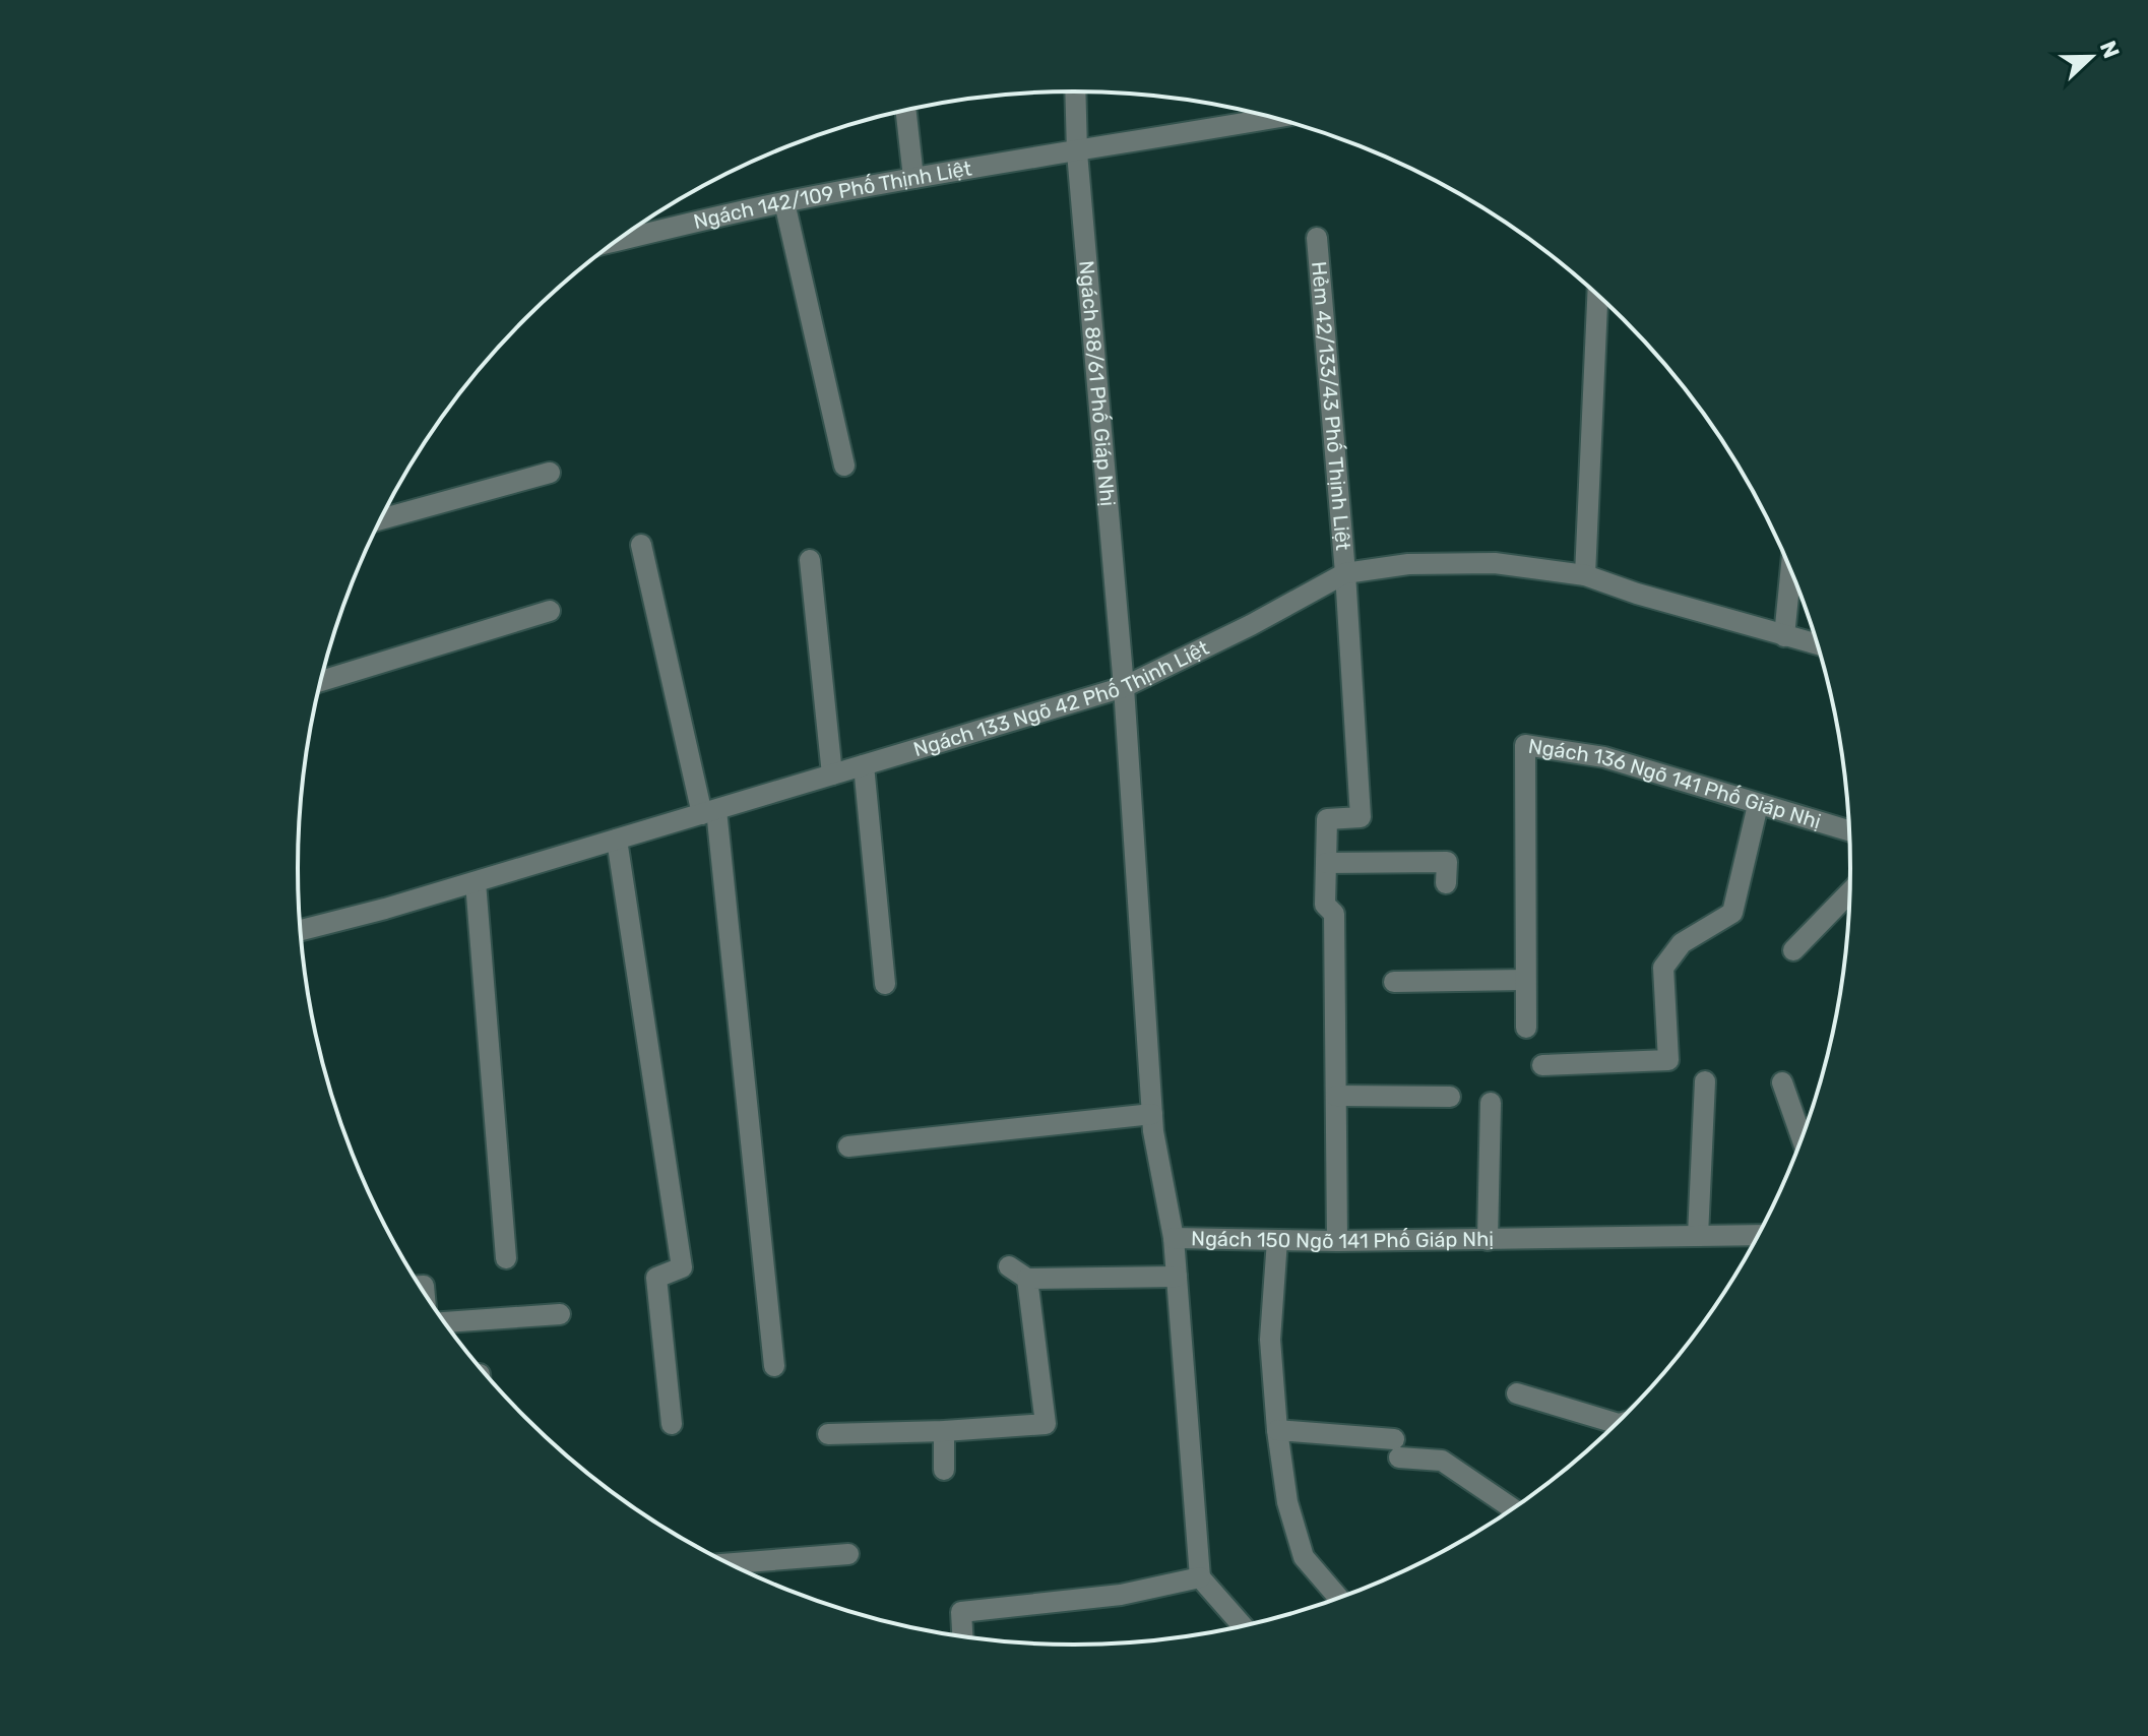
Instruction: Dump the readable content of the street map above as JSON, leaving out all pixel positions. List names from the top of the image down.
{
  "streets": {
    "street": [
      "Ngách 142/109 Phố Thịnh Liệt",
      "Ngách 88/61 Phố Giáp Nhị",
      "Hẻm 42/133/43 Phố Thịnh Liệt",
      "Ngách 133 Ngõ 42 Phố Thịnh Liệt",
      "Ngách 136 Ngõ 141 Phố Giáp Nhị",
      "Ngách 150 Ngõ 141 Phố Giáp Nhị"
    ]
  },
  "crossings": [
    ["Ngách 142/109 Phố Thịnh Liệt", "Ngách 88/61 Phố Giáp Nhị"],
    ["Ngách 88/61 Phố Giáp Nhị", "Ngách 133 Ngõ 42 Phố Thịnh Liệt"],
    ["Ngách 88/61 Phố Giáp Nhị", "Ngách 150 Ngõ 141 Phố Giáp Nhị"],
    ["Hẻm 42/133/43 Phố Thịnh Liệt", "Ngách 133 Ngõ 42 Phố Thịnh Liệt"],
    ["Ngách 133 Ngõ 42 Phố Thịnh Liệt", "Ngách 150 Ngõ 141 Phố Giáp Nhị"]
  ],
  "north": "right"
}
